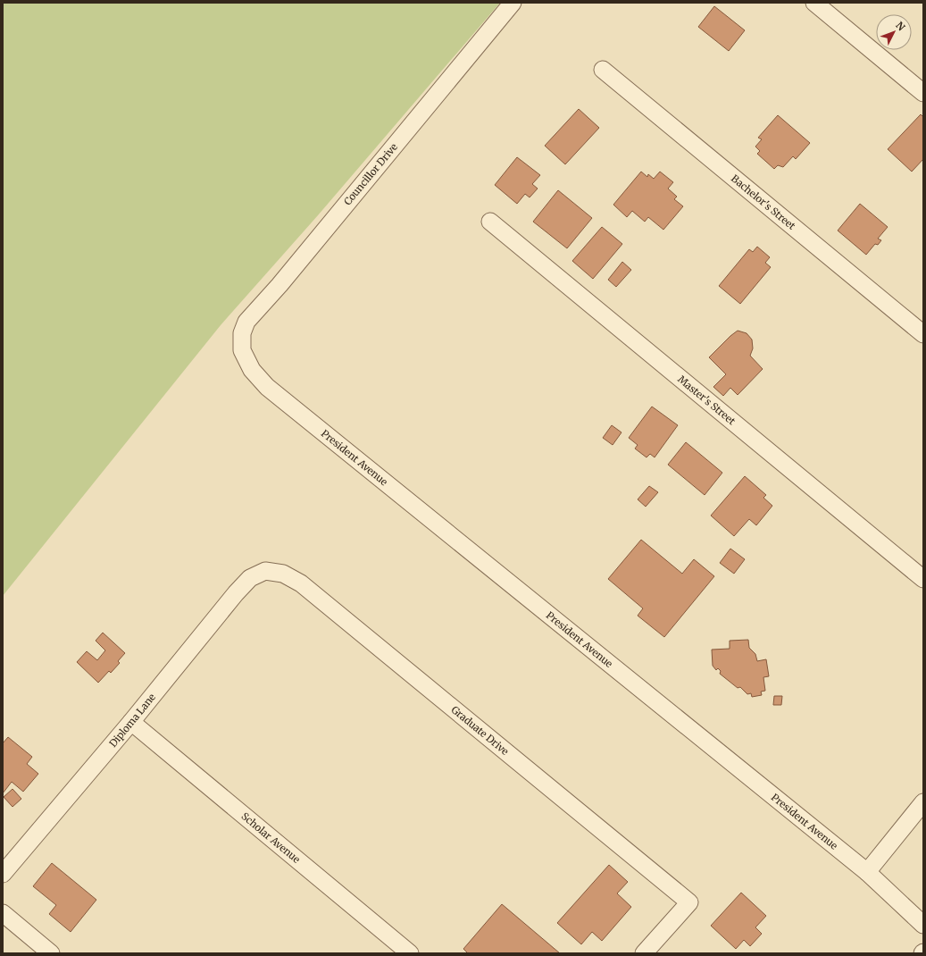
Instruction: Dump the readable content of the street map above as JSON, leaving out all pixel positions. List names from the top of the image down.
{
  "streets": {
    "street": [
      "Councillor Drive",
      "Bachelor's Street",
      "Master's Street",
      "President Avenue",
      "Diploma Lane",
      "Graduate Drive",
      "Scholar Avenue"
    ]
  },
  "crossings": [
    ["Councillor Drive", "President Avenue"],
    ["Diploma Lane", "Graduate Drive"],
    ["Diploma Lane", "Scholar Avenue"]
  ],
  "north": "top right"
}
